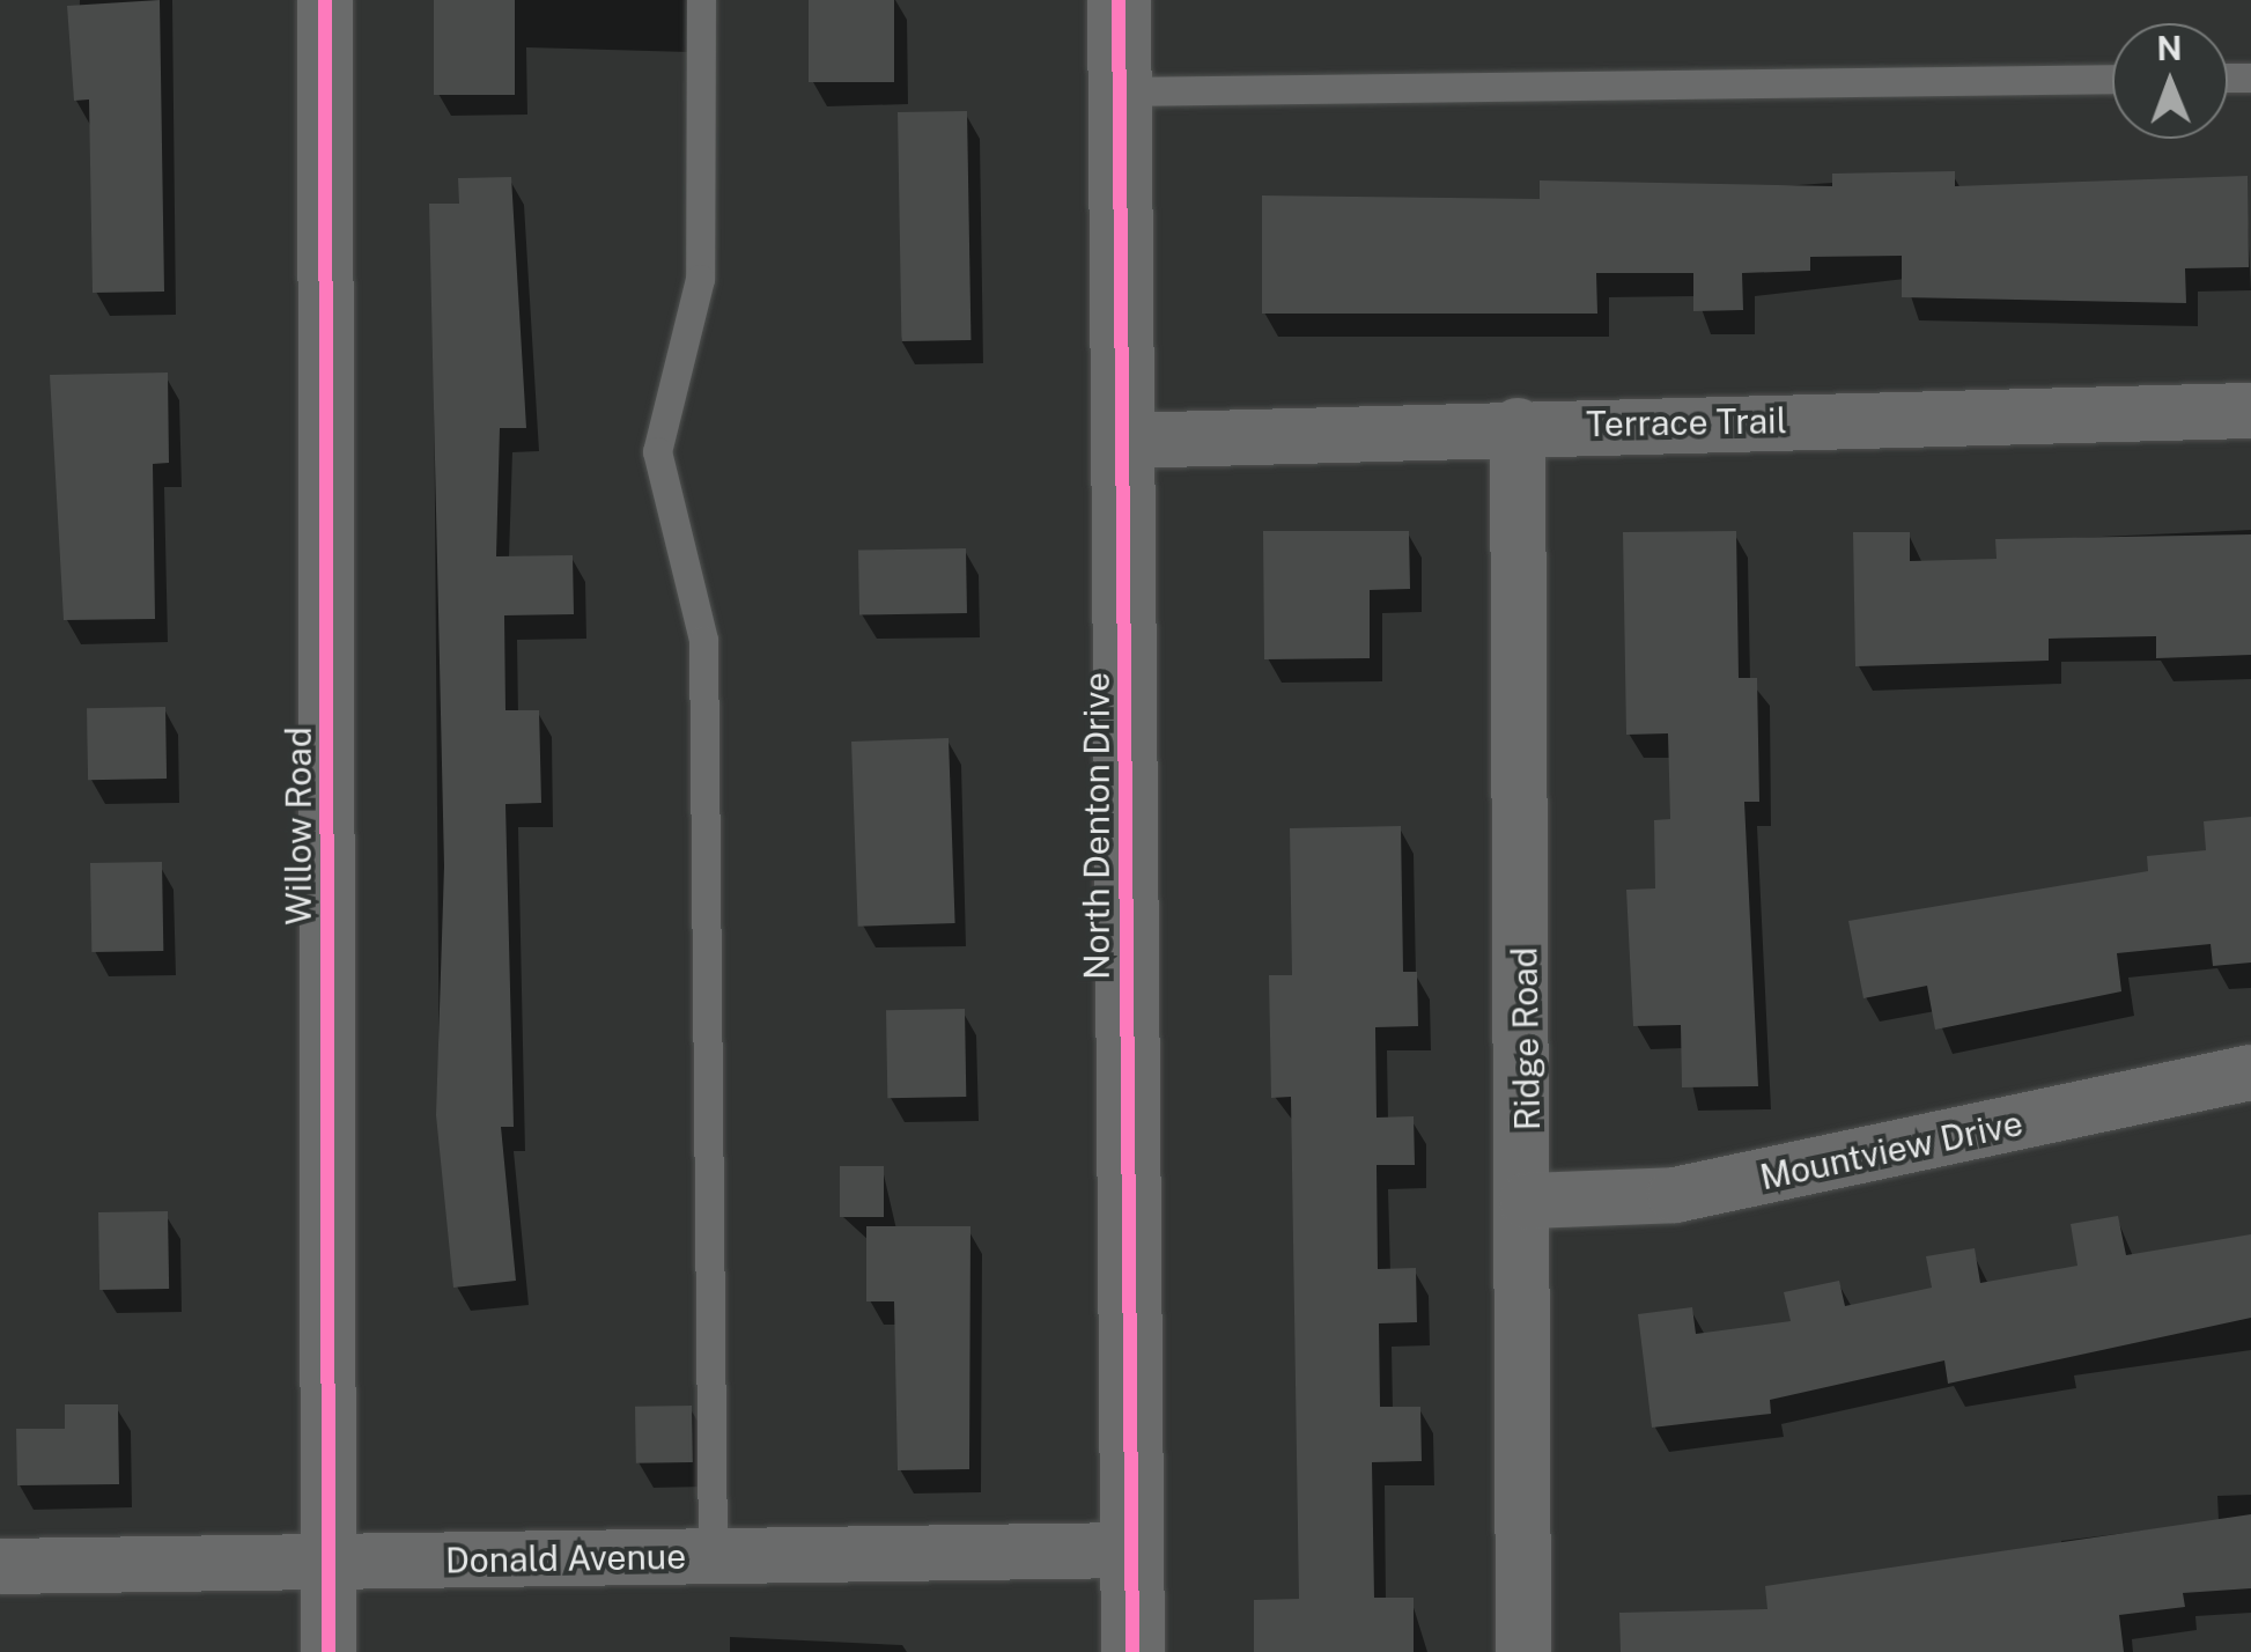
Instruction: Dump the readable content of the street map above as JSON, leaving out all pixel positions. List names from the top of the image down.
{
  "streets": {
    "street": [
      "Terrace Trail",
      "Willow Road",
      "North Denton Drive",
      "Ridge Road",
      "Mountview Drive",
      "Donald Avenue"
    ]
  },
  "crossings": [
    ["Terrace Trail", "North Denton Drive"],
    ["Terrace Trail", "Ridge Road"],
    ["Willow Road", "Donald Avenue"],
    ["North Denton Drive", "Donald Avenue"],
    ["Ridge Road", "Mountview Drive"]
  ],
  "north": "top"
}
